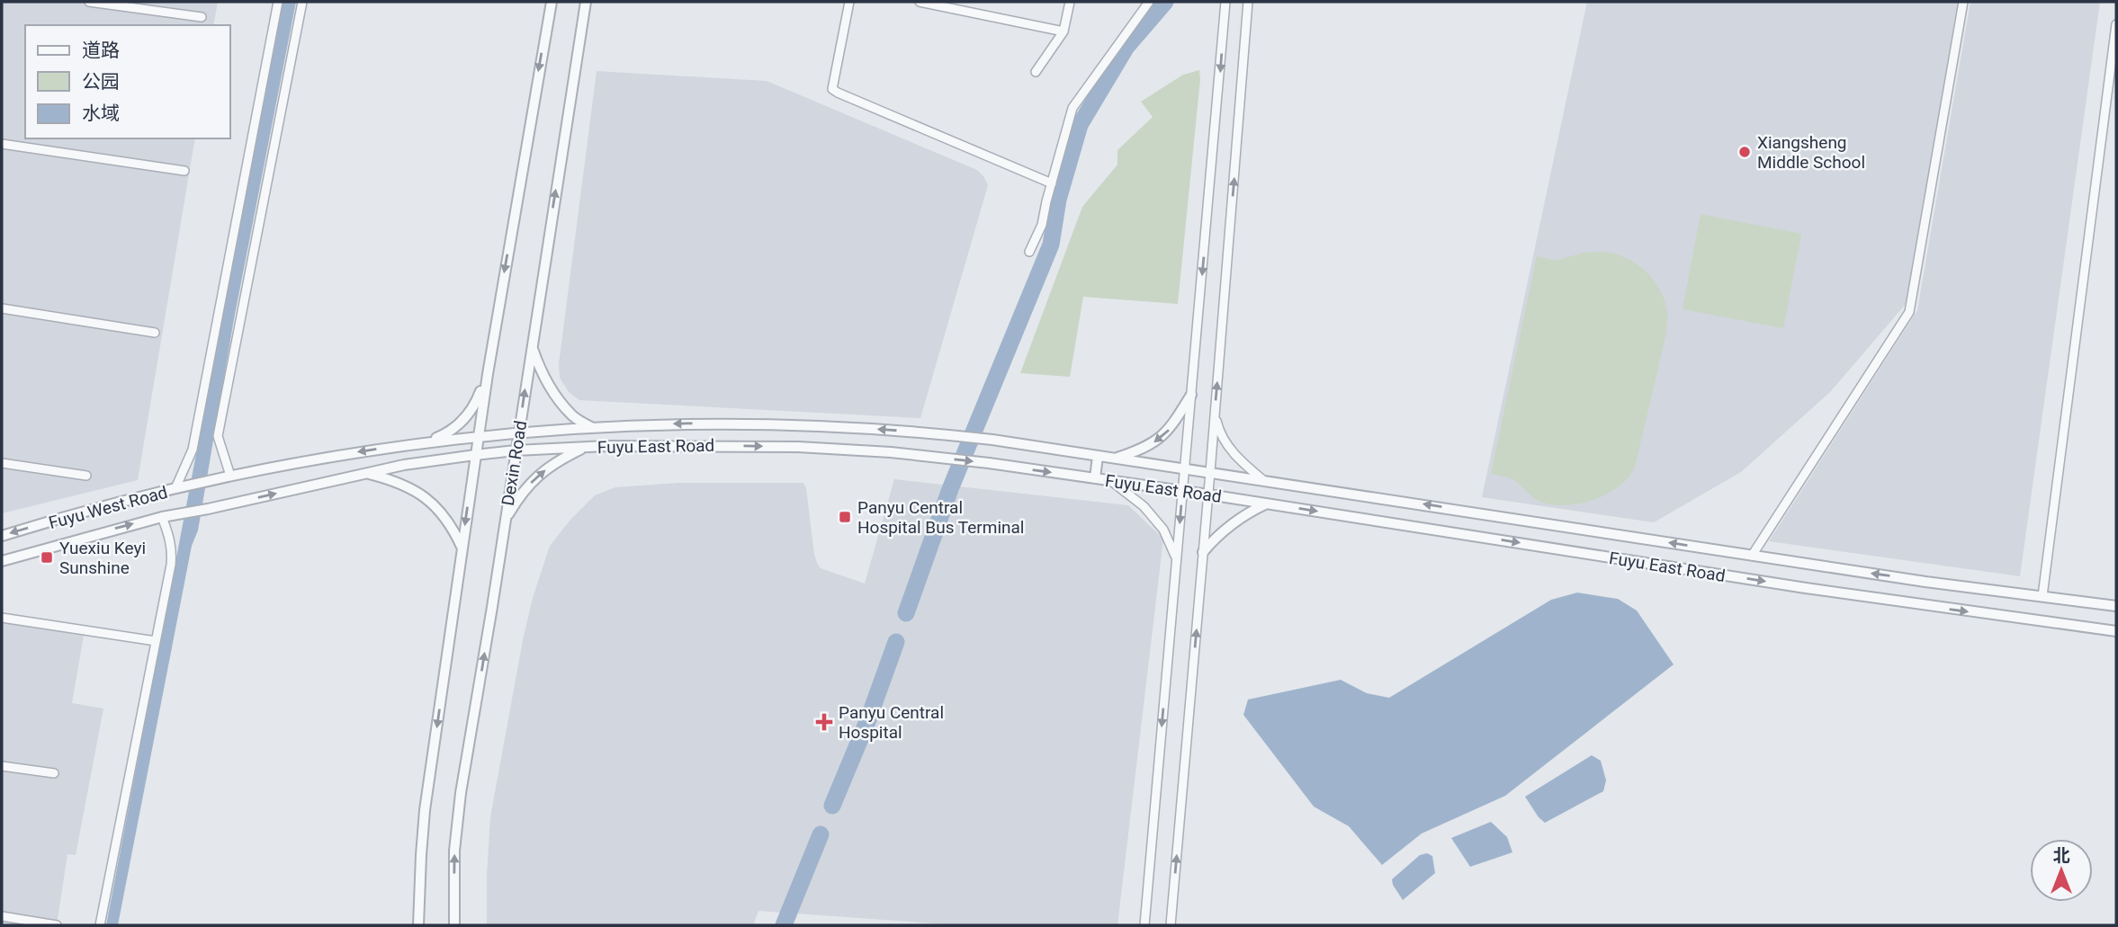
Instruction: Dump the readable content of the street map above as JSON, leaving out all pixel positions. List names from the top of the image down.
{
  "streets": {
    "street": ["Fuyu East Road", "Dexin Road", "Fuyu West Road"]
  },
  "crossings": [
    ["Fuyu East Road", "Dexin Road"],
    ["Fuyu East Road", "Fuyu West Road"]
  ],
  "places": {
    "other": ["Xiangsheng Middle School"],
    "transit": ["Panyu Central Hospital Bus Terminal", "Yuexiu Keyi Sunshine"],
    "health": ["Panyu Central Hospital"]
  },
  "legend": ["道路", "公园", "水域"],
  "north": "top"
}
